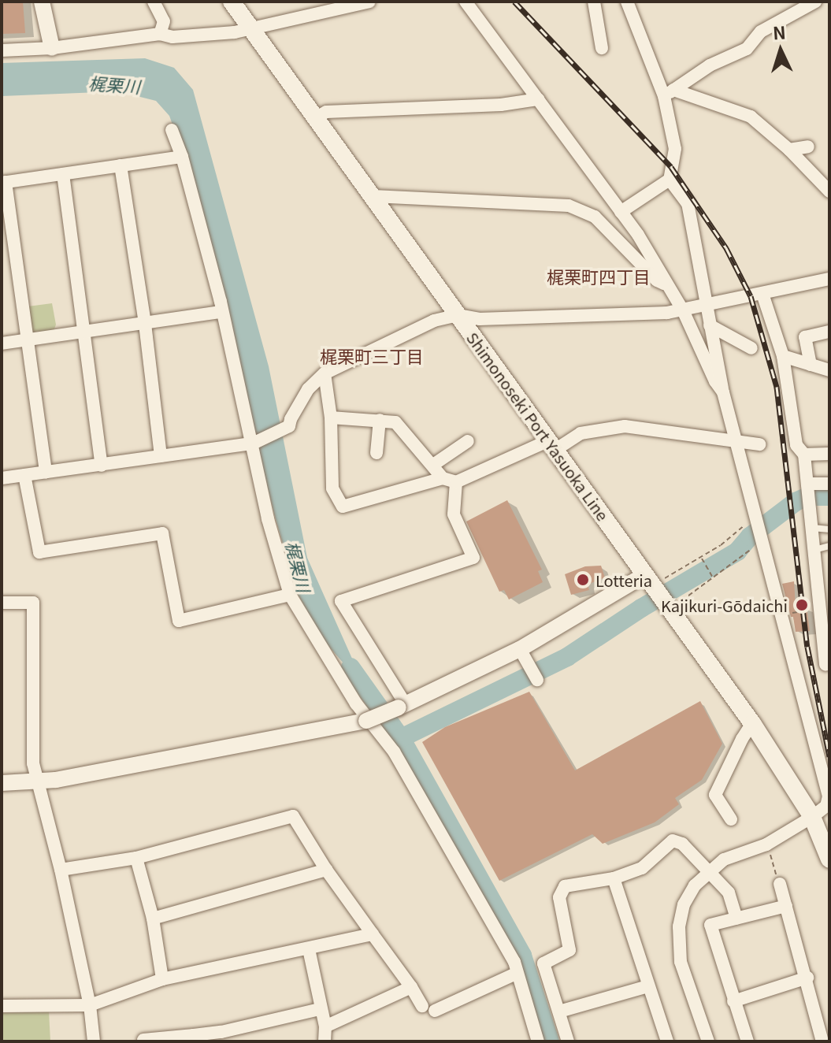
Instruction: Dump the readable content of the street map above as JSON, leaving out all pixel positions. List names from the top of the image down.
{
  "streets": {
    "main road": ["Shimonoseki Port Yasuoka Line"]
  },
  "districts": ["梶栗町四丁目", "梶栗町三丁目"],
  "water": ["梶栗川"],
  "places": ["Lotteria", "Kajikuri-Gōdaichi"],
  "north": "top"
}
